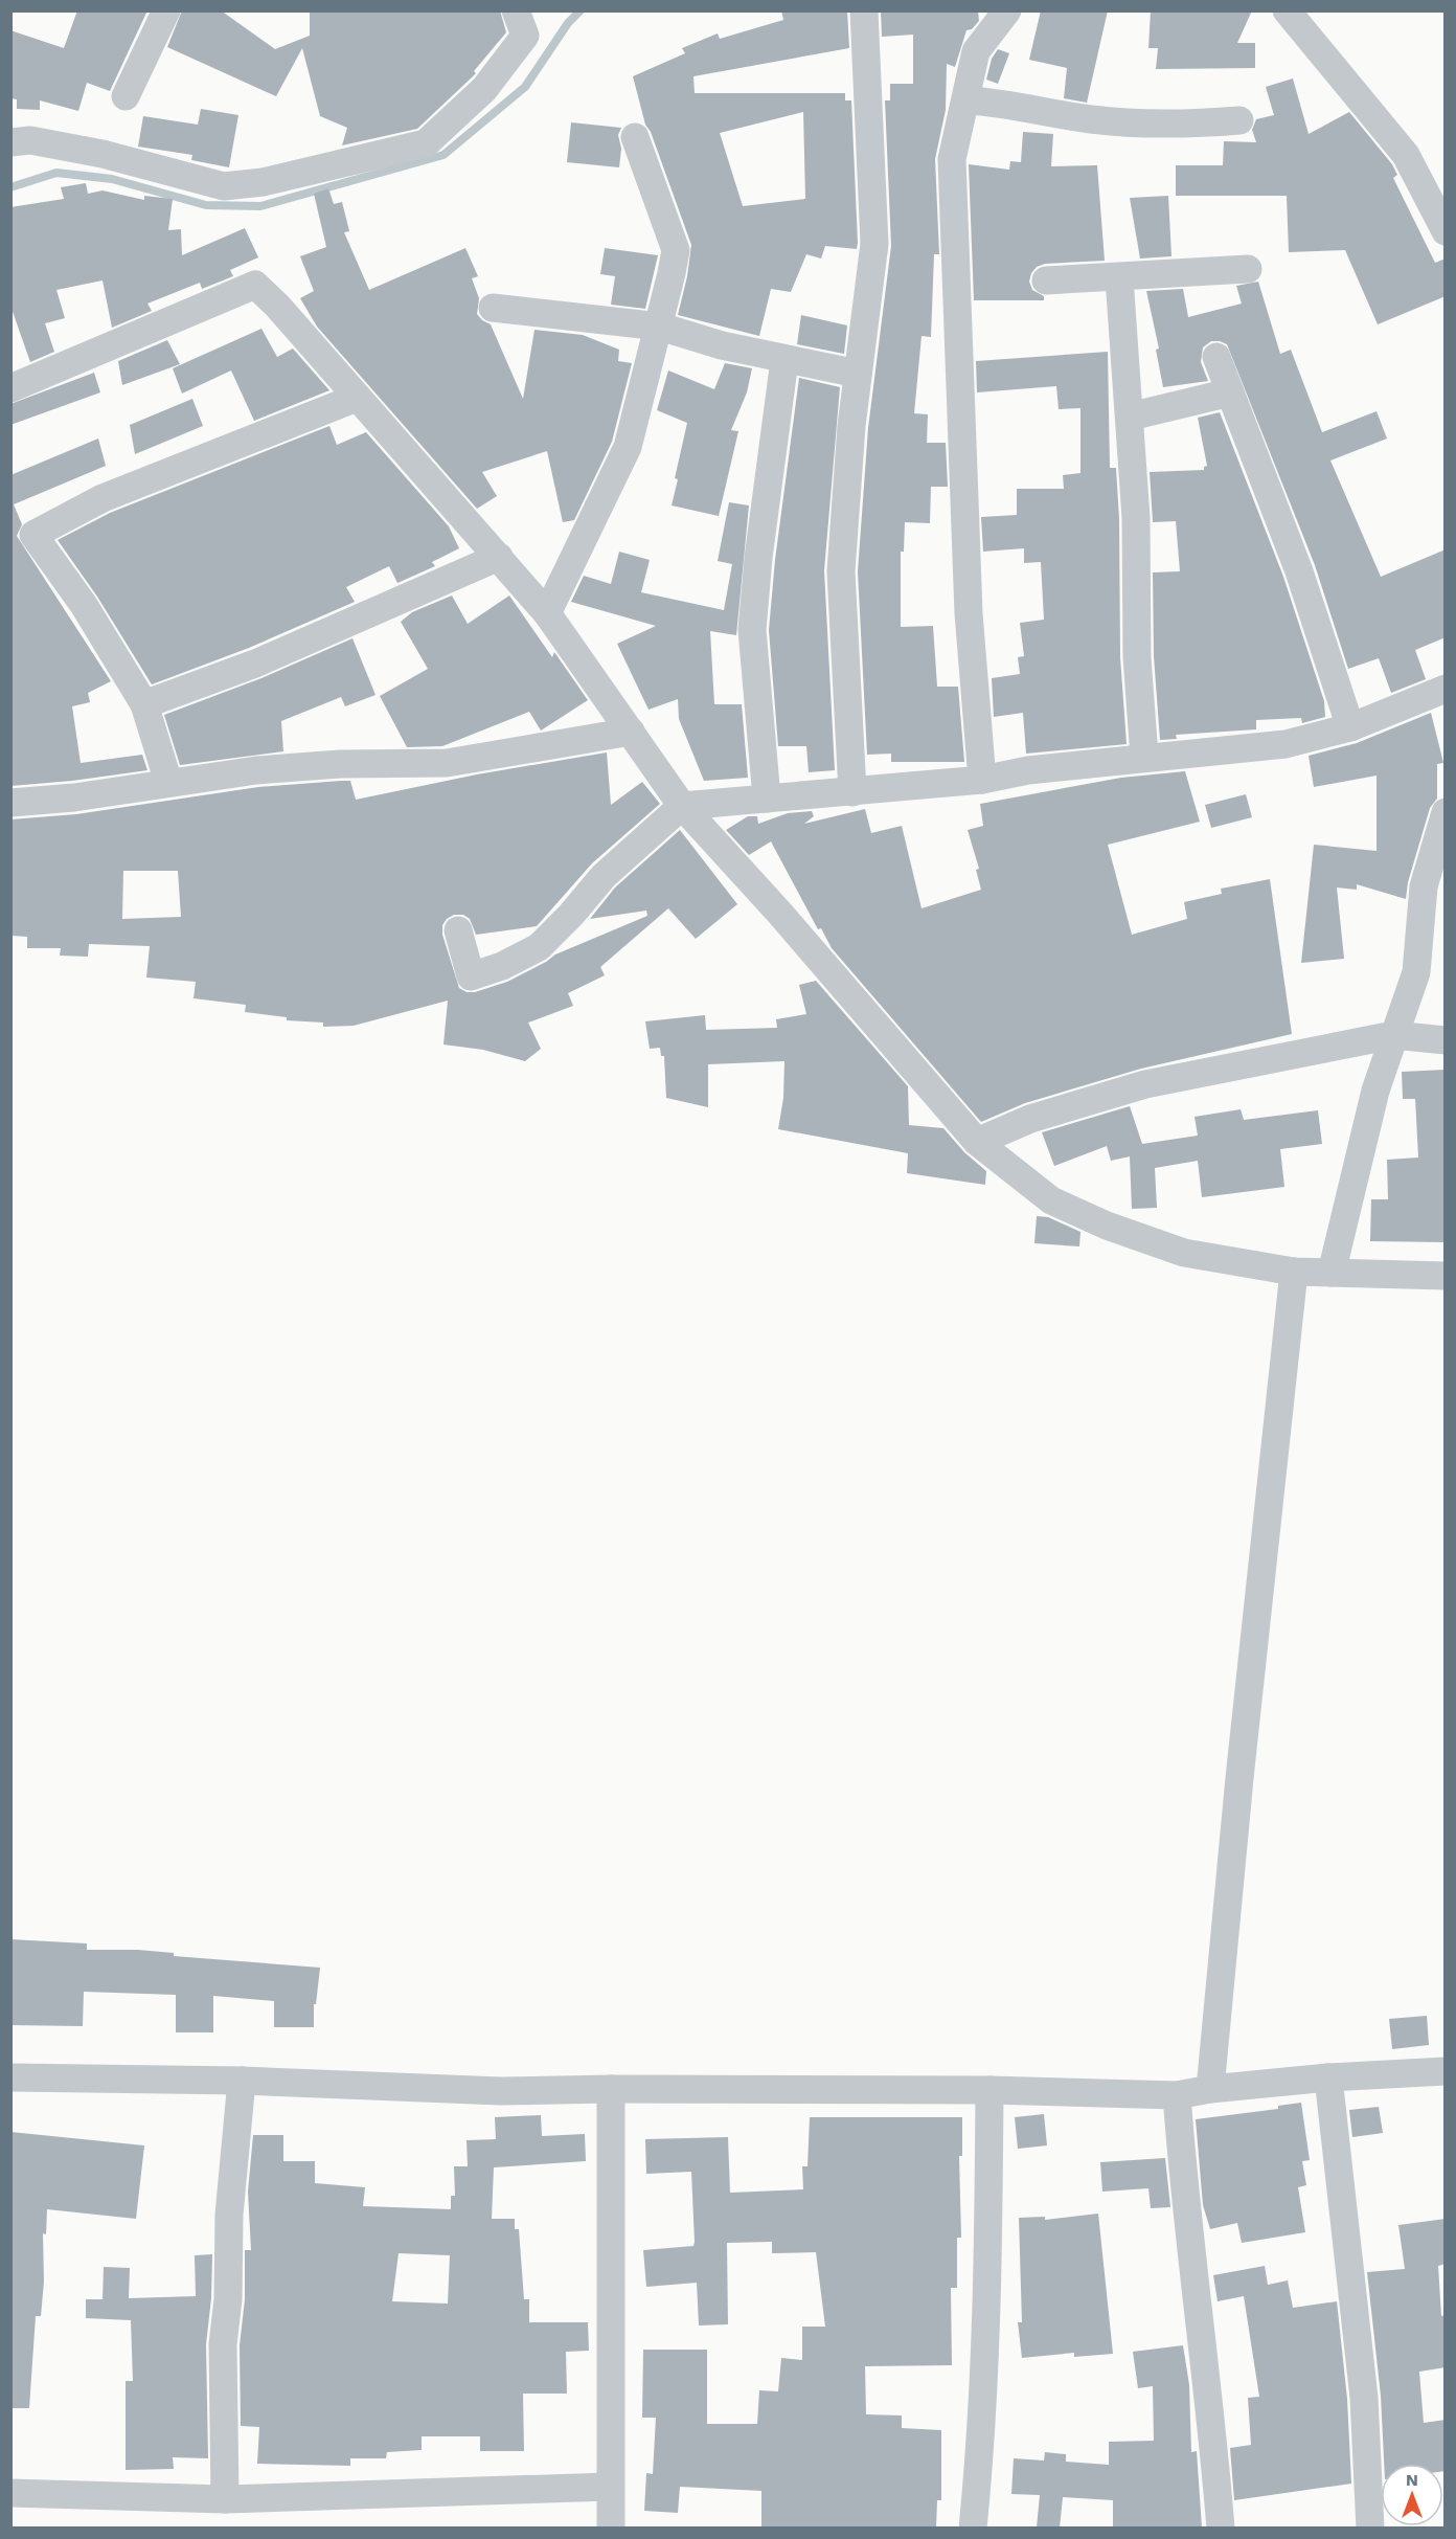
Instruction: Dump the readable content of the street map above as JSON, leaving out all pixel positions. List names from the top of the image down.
{
  "north": "top"
}
